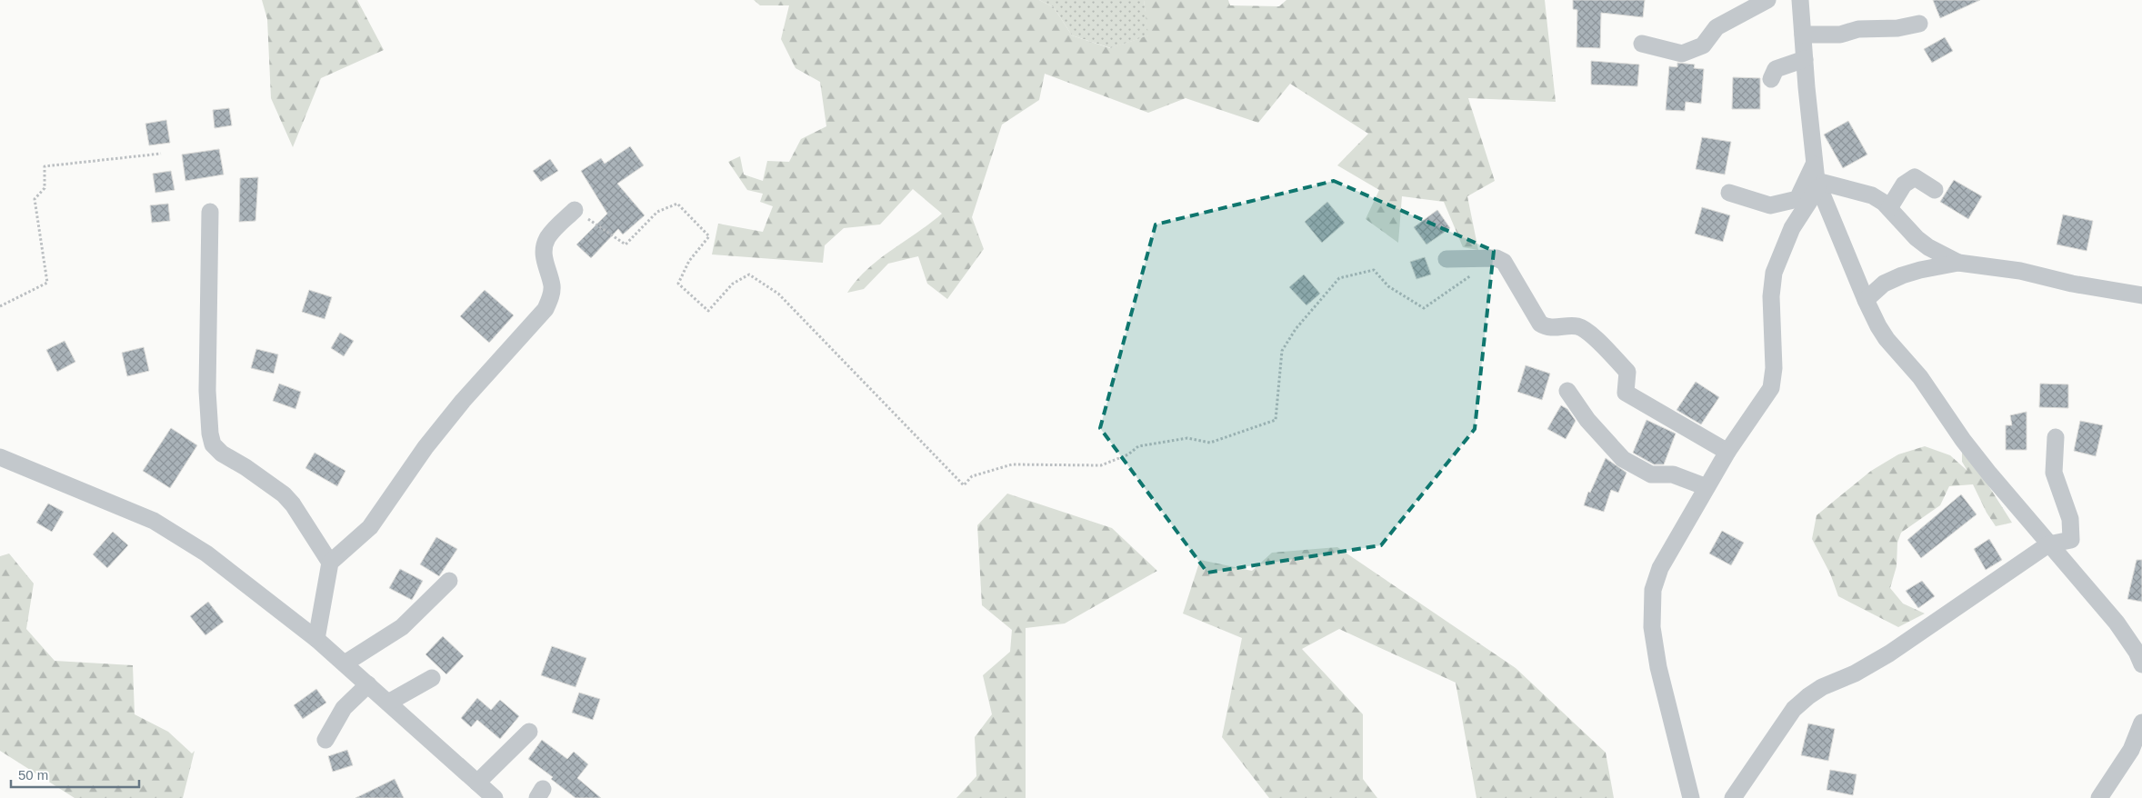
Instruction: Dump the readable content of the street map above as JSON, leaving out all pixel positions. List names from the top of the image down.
{
  "scale_bar": "50 m"
}
